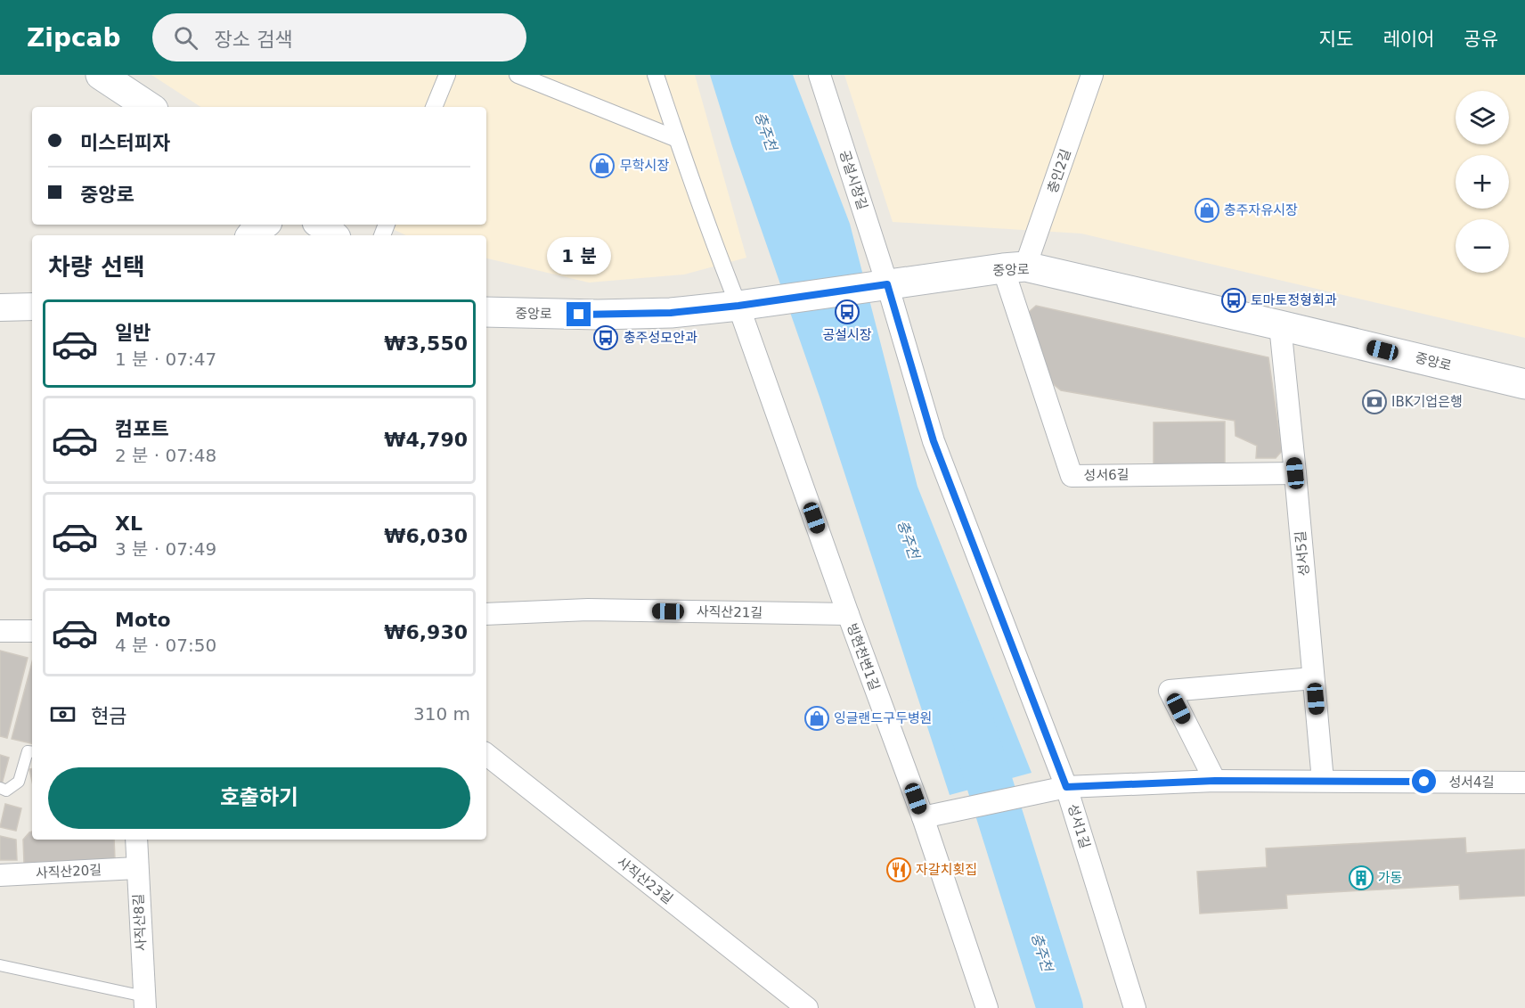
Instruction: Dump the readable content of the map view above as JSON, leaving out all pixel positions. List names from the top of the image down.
{
  "streets": {
    "main road": ["중앙로"],
    "street": [
      "충인2길",
      "공설시장길",
      "성서6길",
      "성서5길",
      "사직산21길",
      "빙현천변1길",
      "성서4길",
      "성서1길",
      "사직산20길",
      "사직산23길",
      "사직산8길"
    ]
  },
  "crossings": [
    ["충인2길", "중앙로"],
    ["충인2길", "성서6길"],
    ["공설시장길", "중앙로"],
    ["공설시장길", "성서1길"],
    ["중앙로", "성서6길"],
    ["중앙로", "성서5길"],
    ["중앙로", "빙현천변1길"],
    ["중앙로", "성서1길"],
    ["성서6길", "성서5길"],
    ["성서5길", "성서4길"],
    ["사직산21길", "빙현천변1길"],
    ["빙현천변1길", "성서4길"],
    ["성서4길", "성서1길"],
    ["사직산20길", "사직산8길"]
  ],
  "water": ["충주천"],
  "places": {
    "shop": ["무학시장", "충주자유시장", "잉글랜드구두병원"],
    "bus stop": ["토마토정형회과", "공설시장", "충주성모안과"],
    "bank": ["IBK기업은행"],
    "restaurant": ["자갈치횟집"],
    "building": ["가동"]
  },
  "page": {
    "header": "Zipcab",
    "search": "장소 검색",
    "nav": ["지도", "레이어", "공유"],
    "map_buttons": ["+", "−"],
    "banner": ["미스터피자", "중앙로"],
    "heading": "차량 선택",
    "bubble": "1 분",
    "list": [
      {
        "name": "일반",
        "note": "1 분 · 07:47",
        "value": "₩3,550"
      },
      {
        "name": "컴포트",
        "note": "2 분 · 07:48",
        "value": "₩4,790"
      },
      {
        "name": "XL",
        "note": "3 분 · 07:49",
        "value": "₩6,030"
      },
      {
        "name": "Moto",
        "note": "4 분 · 07:50",
        "value": "₩6,930"
      }
    ],
    "pay": ["현금", "310 m"],
    "buttons": "호출하기"
  }
}
